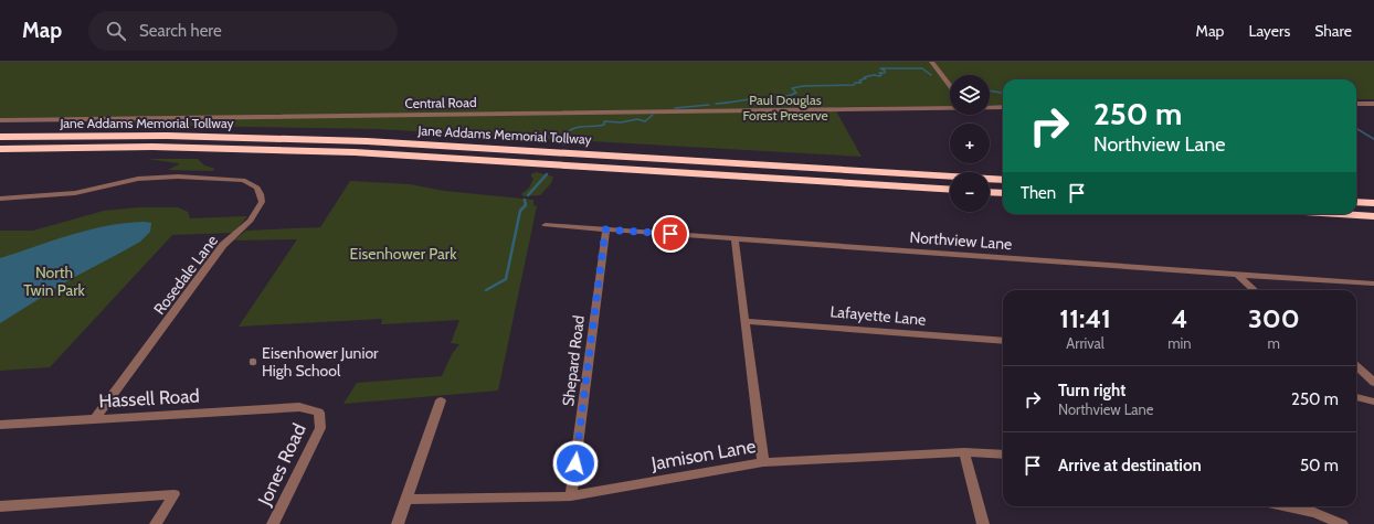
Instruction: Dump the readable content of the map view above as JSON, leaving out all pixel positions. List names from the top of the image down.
{
  "streets": {
    "highway": ["Jane Addams Memorial Tollway"],
    "street": [
      "Central Road",
      "Northview Lane",
      "Rosedale Lane",
      "Lafayette Lane",
      "Shepard Road",
      "Hassell Road",
      "Jamison Lane",
      "Jones Road"
    ]
  },
  "crossings": [
    ["Northview Lane", "Shepard Road"],
    ["Rosedale Lane", "Hassell Road"],
    ["Shepard Road", "Jamison Lane"],
    ["Hassell Road", "Jones Road"]
  ],
  "parks": ["Paul Douglas Forest Preserve", "Eisenhower Park", "North Twin Park"],
  "places": ["Eisenhower Junior High School"],
  "page": {
    "header": "Map",
    "search": "Search here",
    "nav": ["Map", "Layers", "Share"],
    "map_buttons": ["+", "−"],
    "turn": ["250 m", "Northview Lane"],
    "then": "Then",
    "eta": [
      "11:41",
      "Arrival",
      "4",
      "min",
      "300",
      "m"
    ],
    "list": [
      {
        "name": "Turn right",
        "note": "Northview Lane",
        "value": "250 m"
      },
      {
        "name": "Arrive at destination",
        "value": "50 m"
      }
    ]
  }
}
